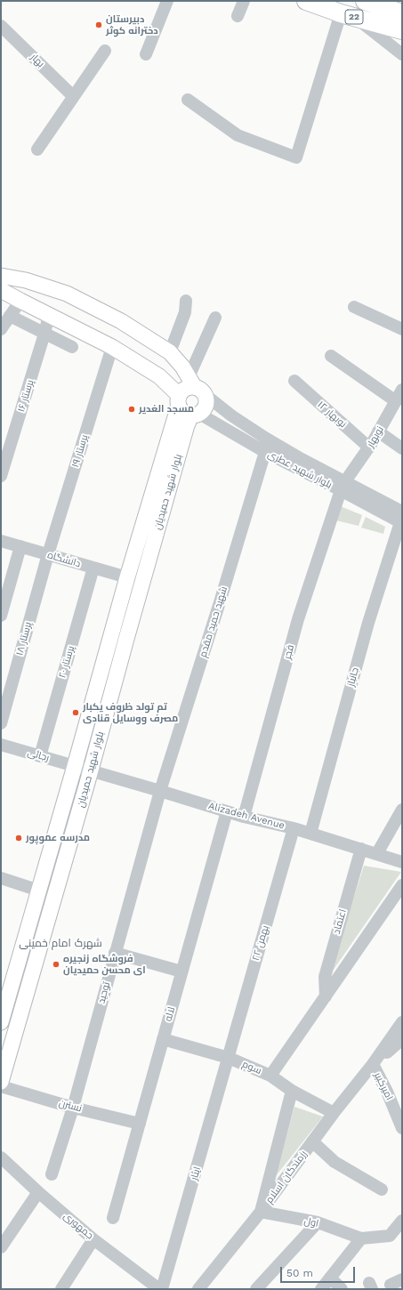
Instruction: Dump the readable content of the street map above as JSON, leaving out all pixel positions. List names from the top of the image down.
{
  "streets": {
    "highway": ["22"],
    "main road": ["بلوار شهید حمیدیان"],
    "street": [
      "بهار",
      "پرستار ۱۶",
      "نوبهار ۱۲",
      "نوبهار",
      "پرستار ۱۹",
      "بلوار شهید عطری",
      "دانشگاه",
      "شهید حمید مقدم",
      "پرستار ۱۸",
      "فجر",
      "پرستار ۲۰",
      "جانباز",
      "رجائی",
      "Alizadeh Avenue",
      "اعتماد",
      "۲۲ بهمن",
      "توحید",
      "لاله",
      "سوم",
      "امیرکبیر",
      "نسترن",
      "ایثار",
      "رزمندگان اسلام",
      "اول",
      "جمهوری"
    ]
  },
  "crossings": [
    ["نوبهار ۱۲", "نوبهار"],
    ["نوبهار", "بلوار شهید عطری"],
    ["نوبهار", "فجر"],
    ["پرستار ۱۹", "دانشگاه"],
    ["پرستار ۱۹", "پرستار ۱۸"],
    ["بلوار شهید عطری", "بلوار شهید حمیدیان"],
    ["بلوار شهید عطری", "شهید حمید مقدم"],
    ["بلوار شهید عطری", "فجر"],
    ["بلوار شهید عطری", "جانباز"],
    ["بلوار شهید حمیدیان", "دانشگاه"],
    ["بلوار شهید حمیدیان", "رجائی"],
    ["بلوار شهید حمیدیان", "Alizadeh Avenue"],
    ["دانشگاه", "پرستار ۱۸"],
    ["دانشگاه", "پرستار ۲۰"],
    ["شهید حمید مقدم", "Alizadeh Avenue"],
    ["شهید حمید مقدم", "توحید"],
    ["فجر", "Alizadeh Avenue"],
    ["پرستار ۲۰", "رجائی"],
    ["جانباز", "Alizadeh Avenue"],
    ["رجائی", "Alizadeh Avenue"],
    ["Alizadeh Avenue", "اعتماد"],
    ["Alizadeh Avenue", "۲۲ بهمن"],
    ["Alizadeh Avenue", "توحید"],
    ["Alizadeh Avenue", "لاله"],
    ["۲۲ بهمن", "سوم"],
    ["۲۲ بهمن", "ایثار"],
    ["توحید", "نسترن"],
    ["لاله", "سوم"],
    ["لاله", "نسترن"],
    ["سوم", "ایثار"],
    ["سوم", "رزمندگان اسلام"],
    ["امیرکبیر", "رزمندگان اسلام"],
    ["رزمندگان اسلام", "اول"]
  ],
  "districts": ["شهرک امام خمینی"],
  "places": [
    "دبیرستان دخترانه کوثر",
    "مسجد الغدیر",
    "تم تولد ظروف یکبار مصرف ووسایل قنادی",
    "مدرسه عموپور",
    "فروشگاه زنجیره ای محسن حمیدیان"
  ],
  "scale_bar": "50 m"
}
